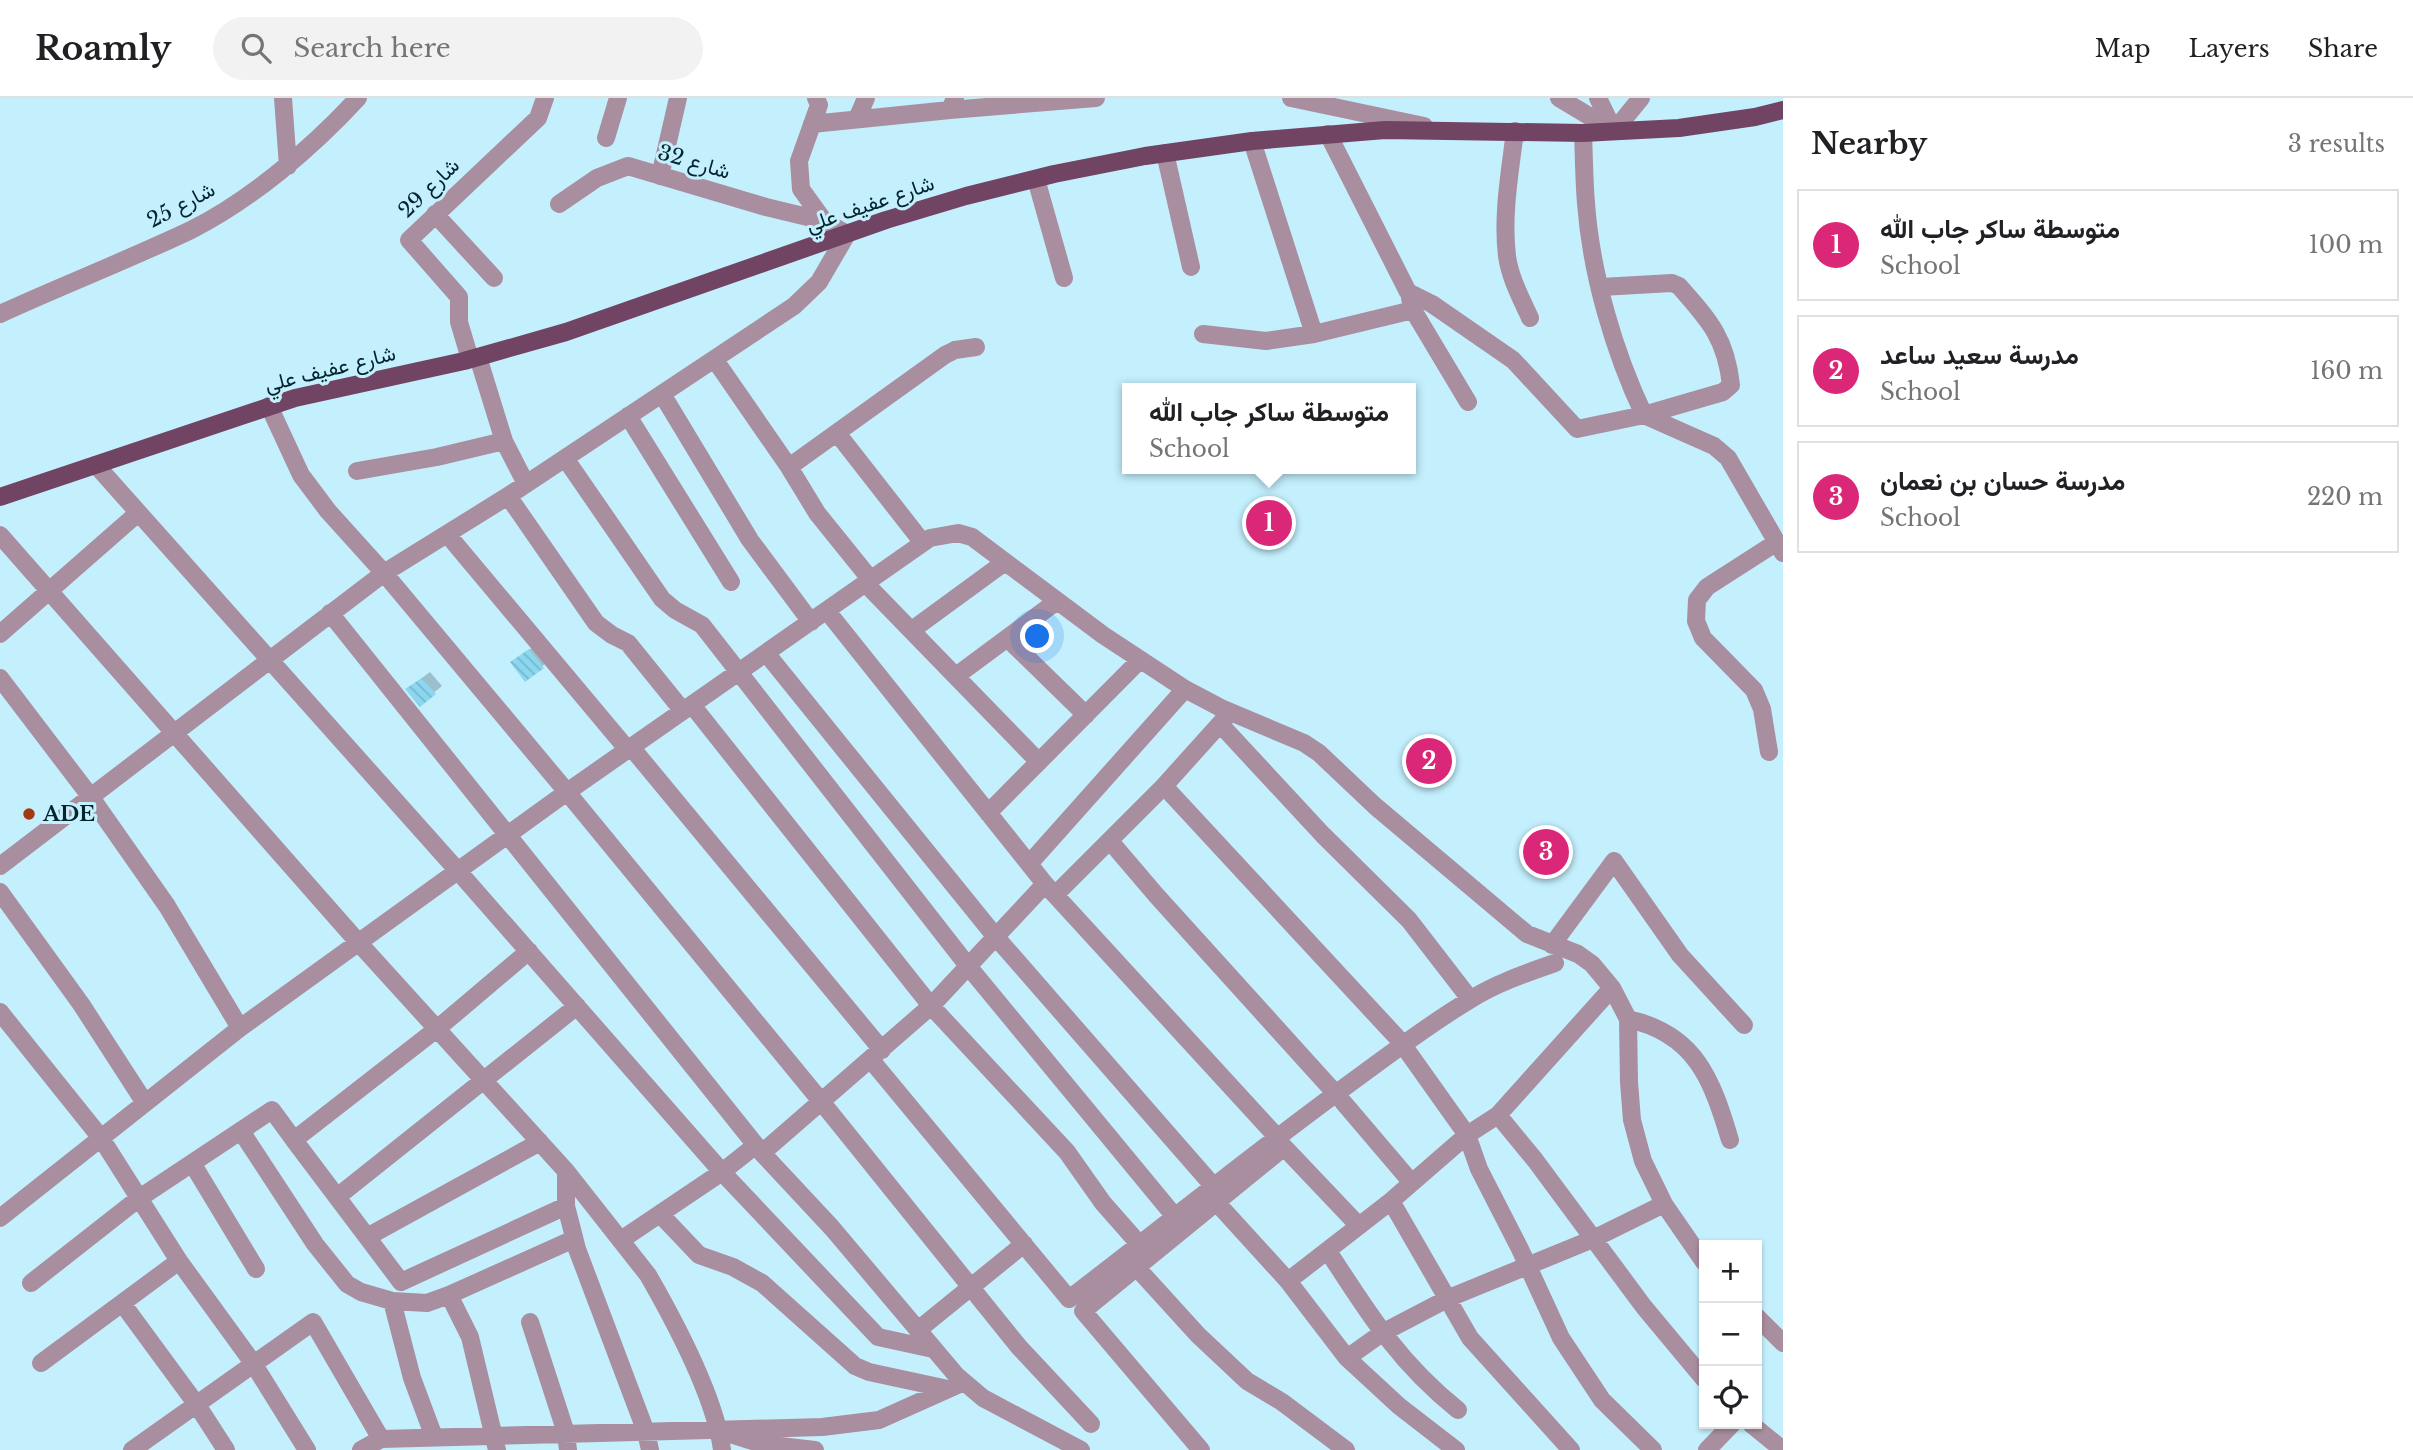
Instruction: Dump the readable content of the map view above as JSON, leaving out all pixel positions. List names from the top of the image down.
{
  "streets": {
    "main road": ["شارع عفيف علي"],
    "street": ["شارع 32", "شارع 29", "شارع 25"]
  },
  "crossings": [
    ["شارع 29", "شارع عفيف علي"]
  ],
  "places": ["ADE"],
  "page": {
    "header": "Roamly",
    "search": "Search here",
    "nav": ["Map", "Layers", "Share"],
    "heading": ["Nearby", "3 results"],
    "list": [
      {
        "mark": "1",
        "name": "متوسطة ساكر جاب الله",
        "note": "School",
        "value": "100 m"
      },
      {
        "mark": "2",
        "name": "مدرسة سعيد ساعد",
        "note": "School",
        "value": "160 m"
      },
      {
        "mark": "3",
        "name": "مدرسة حسان بن نعمان",
        "note": "School",
        "value": "220 m"
      }
    ],
    "popup": ["متوسطة ساكر جاب الله", "School"],
    "pins": ["1", "2", "3"],
    "map_buttons": ["+", "−"]
  }
}
